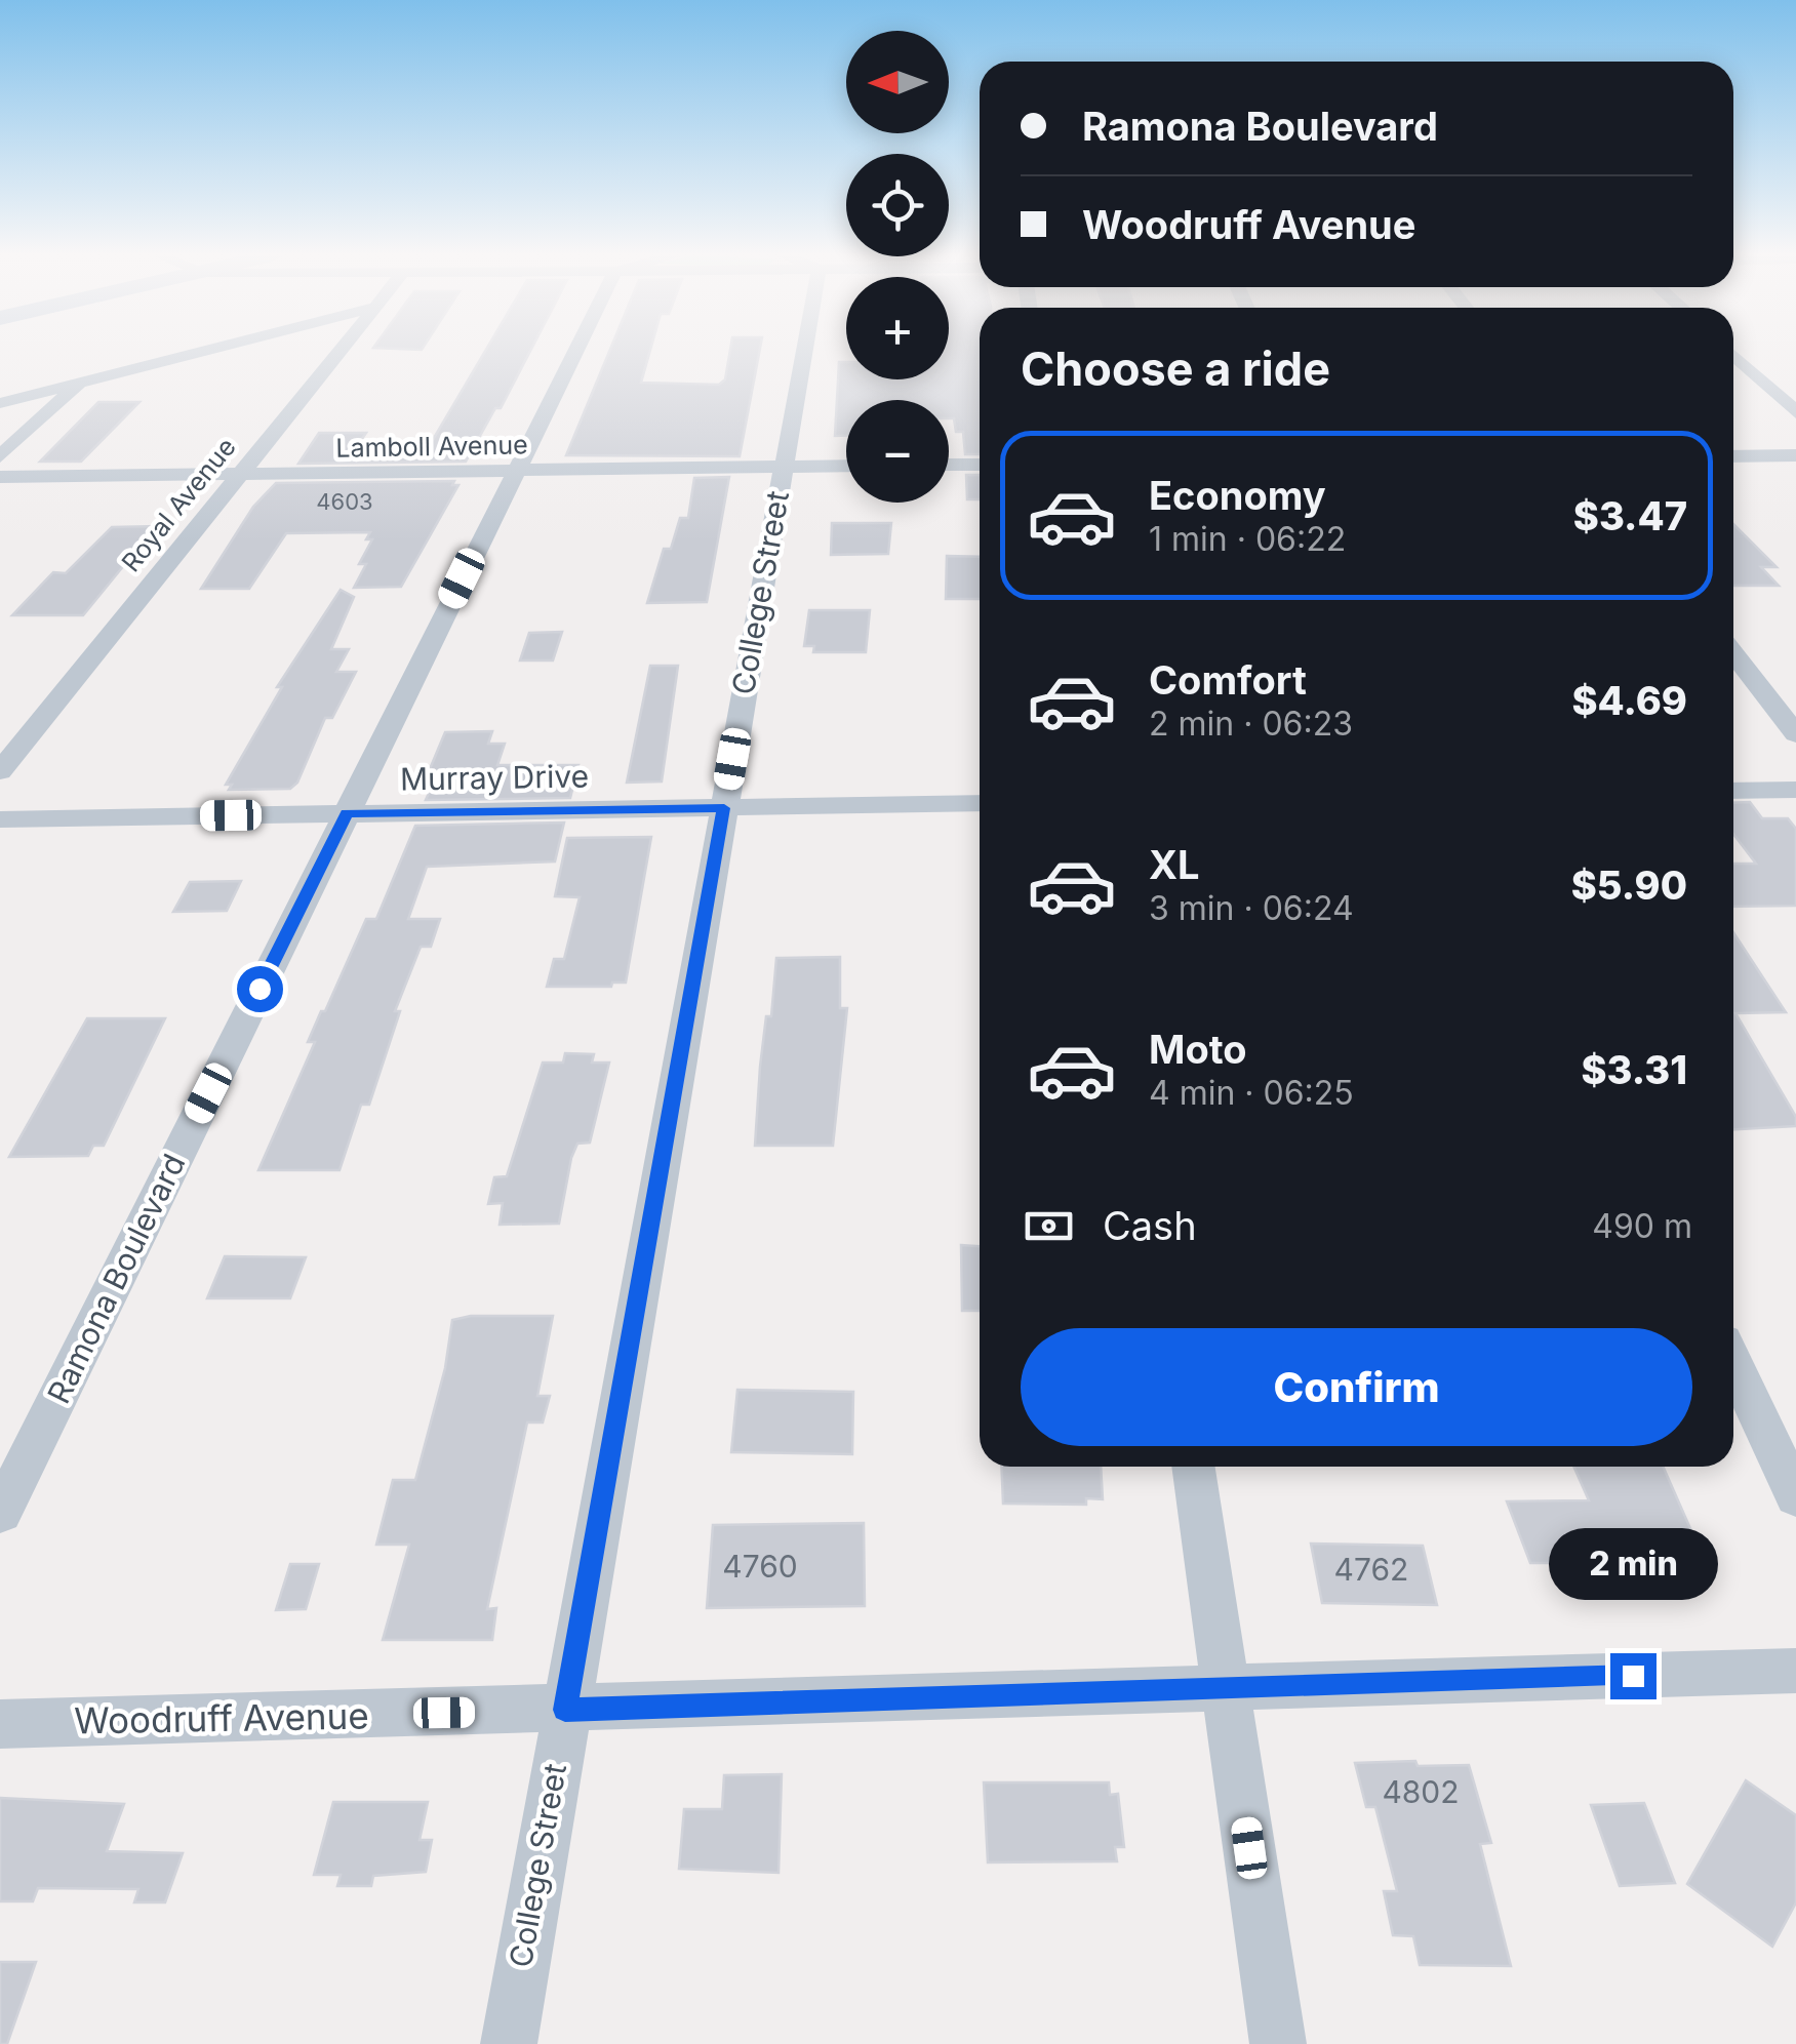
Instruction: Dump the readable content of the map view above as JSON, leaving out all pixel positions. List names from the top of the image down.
{
  "streets": {
    "street": [
      "Lamboll Avenue",
      "Royal Avenue",
      "College Street",
      "Murray Drive",
      "Ramona Boulevard",
      "Woodruff Avenue"
    ]
  },
  "crossings": [
    ["Lamboll Avenue", "Royal Avenue"],
    ["Lamboll Avenue", "College Street"],
    ["Lamboll Avenue", "Ramona Boulevard"],
    ["College Street", "Murray Drive"],
    ["College Street", "Woodruff Avenue"],
    ["Murray Drive", "Ramona Boulevard"]
  ],
  "house_numbers": [
    "4603",
    "4760",
    "4762",
    "4802"
  ],
  "north": "left",
  "page": {
    "map_buttons": ["+", "−"],
    "banner": ["Ramona Boulevard", "Woodruff Avenue"],
    "heading": "Choose a ride",
    "list": [
      {
        "name": "Economy",
        "note": "1 min · 06:22",
        "value": "$3.47"
      },
      {
        "name": "Comfort",
        "note": "2 min · 06:23",
        "value": "$4.69"
      },
      {
        "name": "XL",
        "note": "3 min · 06:24",
        "value": "$5.90"
      },
      {
        "name": "Moto",
        "note": "4 min · 06:25",
        "value": "$3.31"
      }
    ],
    "pay": ["Cash", "490 m"],
    "buttons": "Confirm",
    "bubble": "2 min"
  }
}
